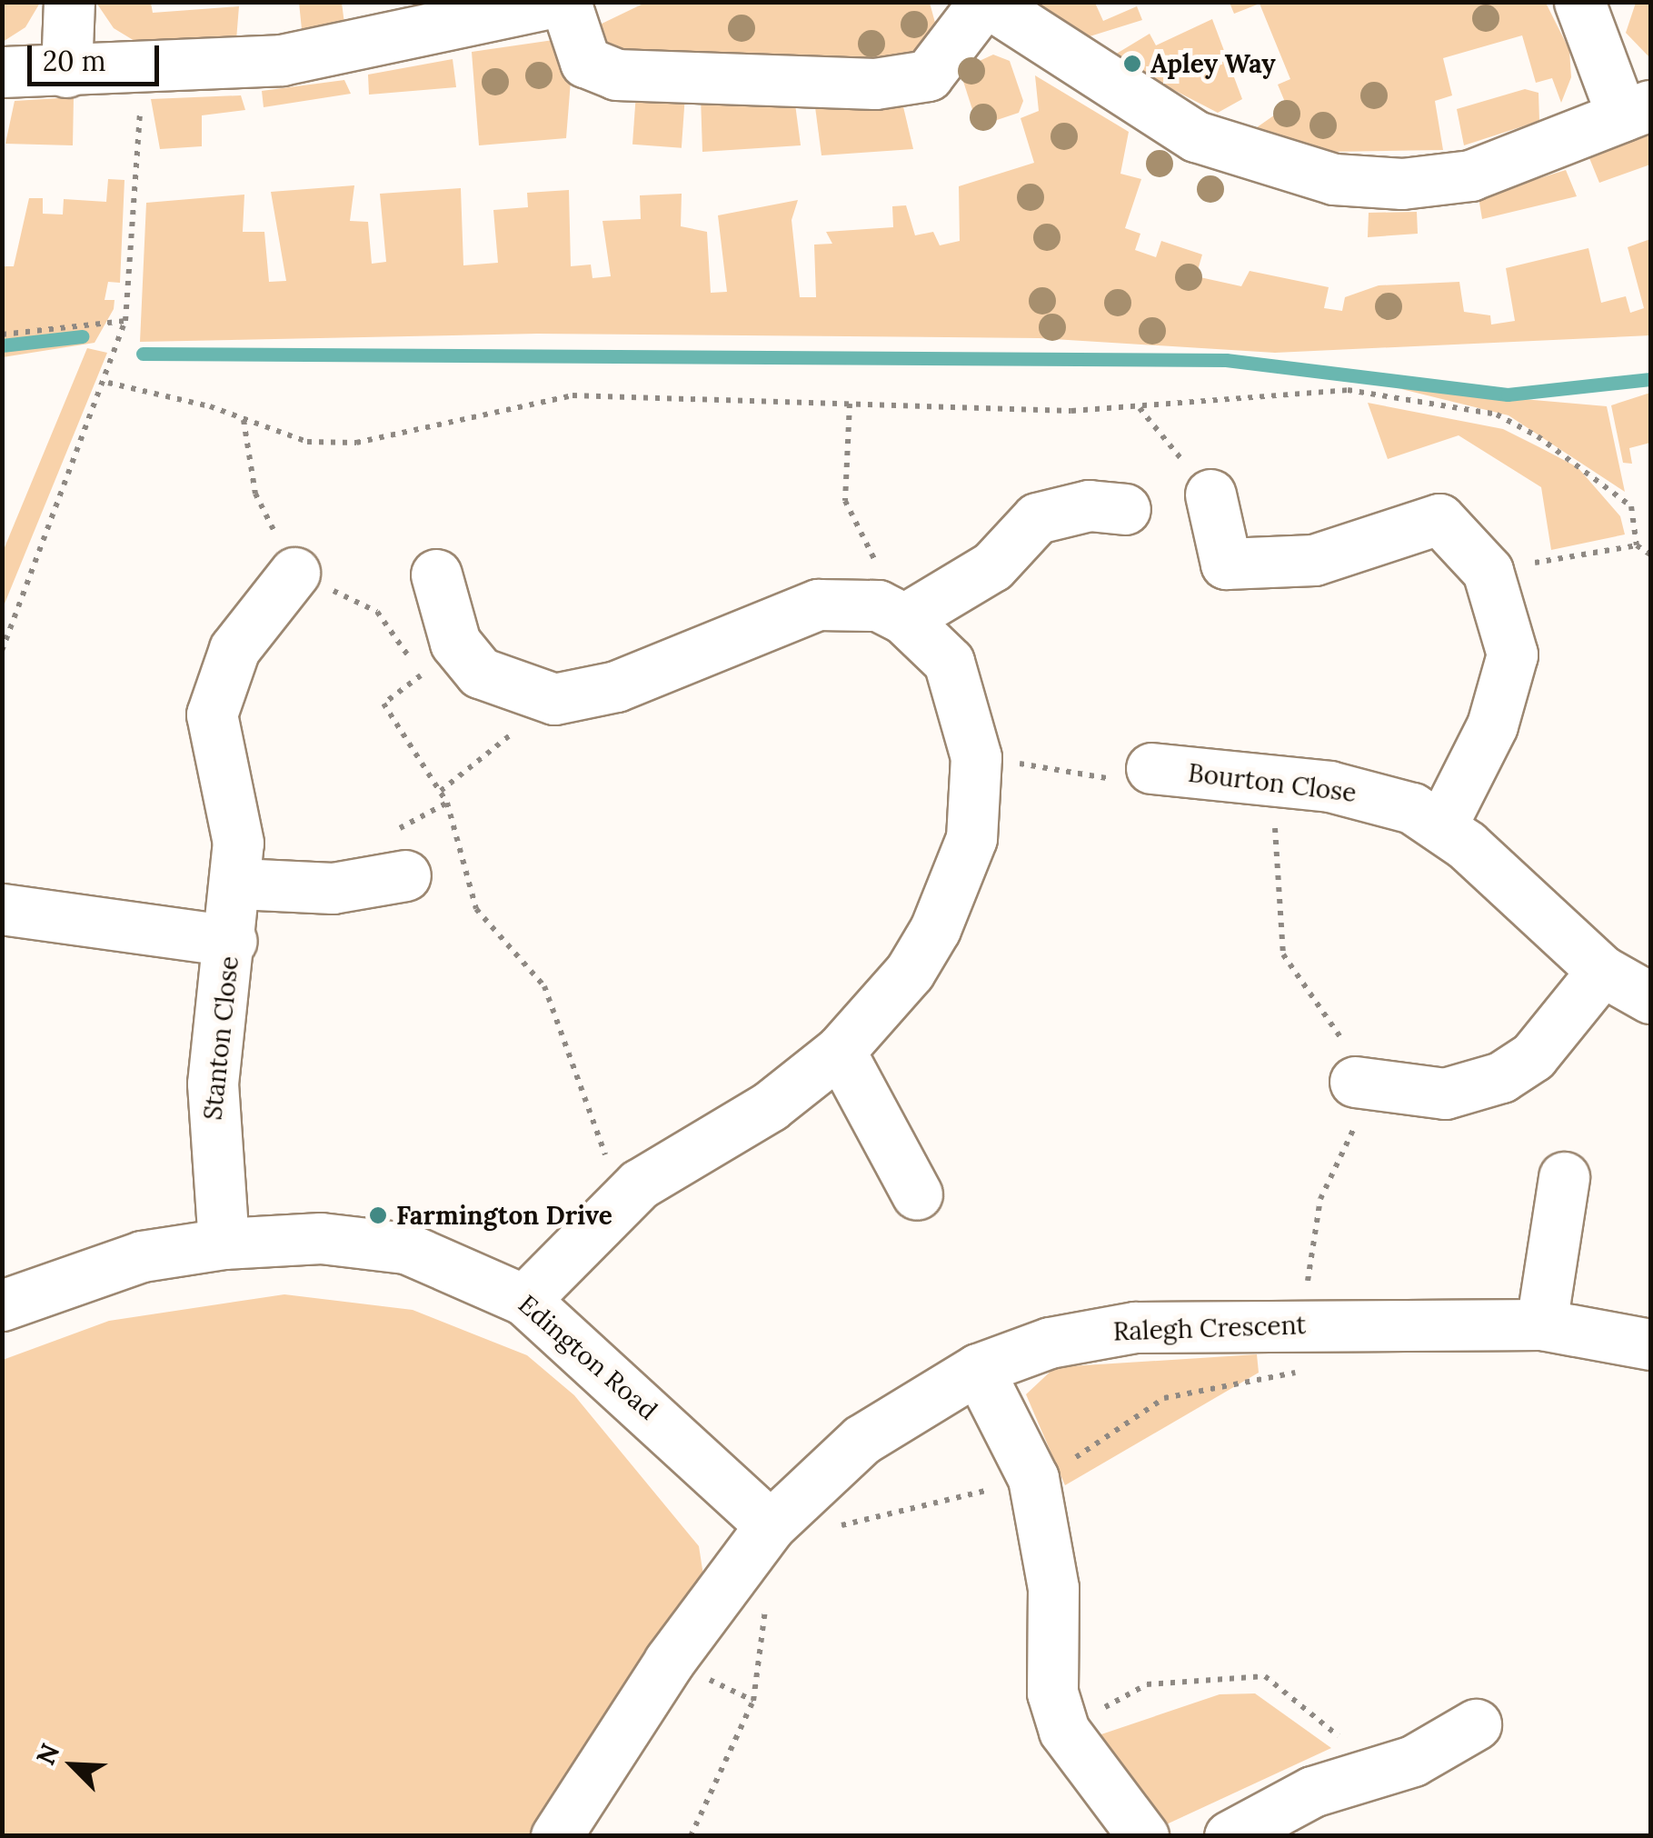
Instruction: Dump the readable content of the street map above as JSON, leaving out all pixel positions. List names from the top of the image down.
{
  "streets": {
    "street": [
      "Bourton Close",
      "Stanton Close",
      "Ralegh Crescent",
      "Edington Road"
    ]
  },
  "crossings": [
    ["Stanton Close", "Edington Road"],
    ["Ralegh Crescent", "Edington Road"]
  ],
  "places": ["Apley Way", "Farmington Drive"],
  "scale_bar": "20 m",
  "north": "top left"
}
